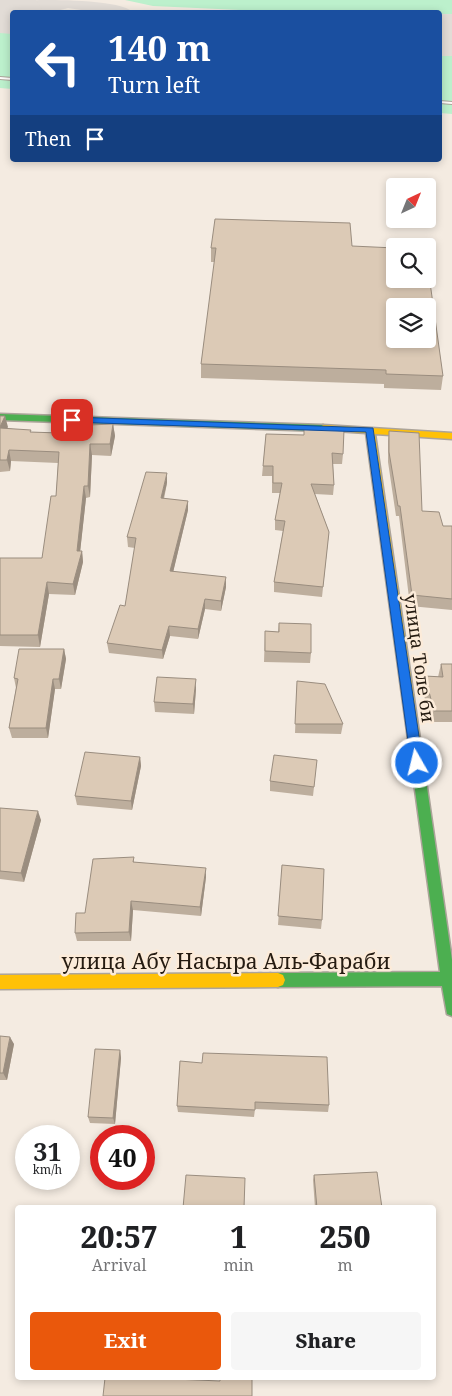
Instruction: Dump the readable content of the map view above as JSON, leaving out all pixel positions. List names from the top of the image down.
{
  "streets": {
    "street": ["улица Толе би", "улица Абу Насыра Аль-Фараби"]
  },
  "crossings": [
    ["улица Толе би", "улица Абу Насыра Аль-Фараби"]
  ],
  "north": "top right",
  "page": {
    "turn": ["140 m", "Turn left"],
    "then": "Then",
    "speed": "31 km/h",
    "limit": "40",
    "eta": [
      "20:57",
      "Arrival",
      "1",
      "min",
      "250",
      "m"
    ],
    "buttons": ["Exit", "Share"]
  }
}
